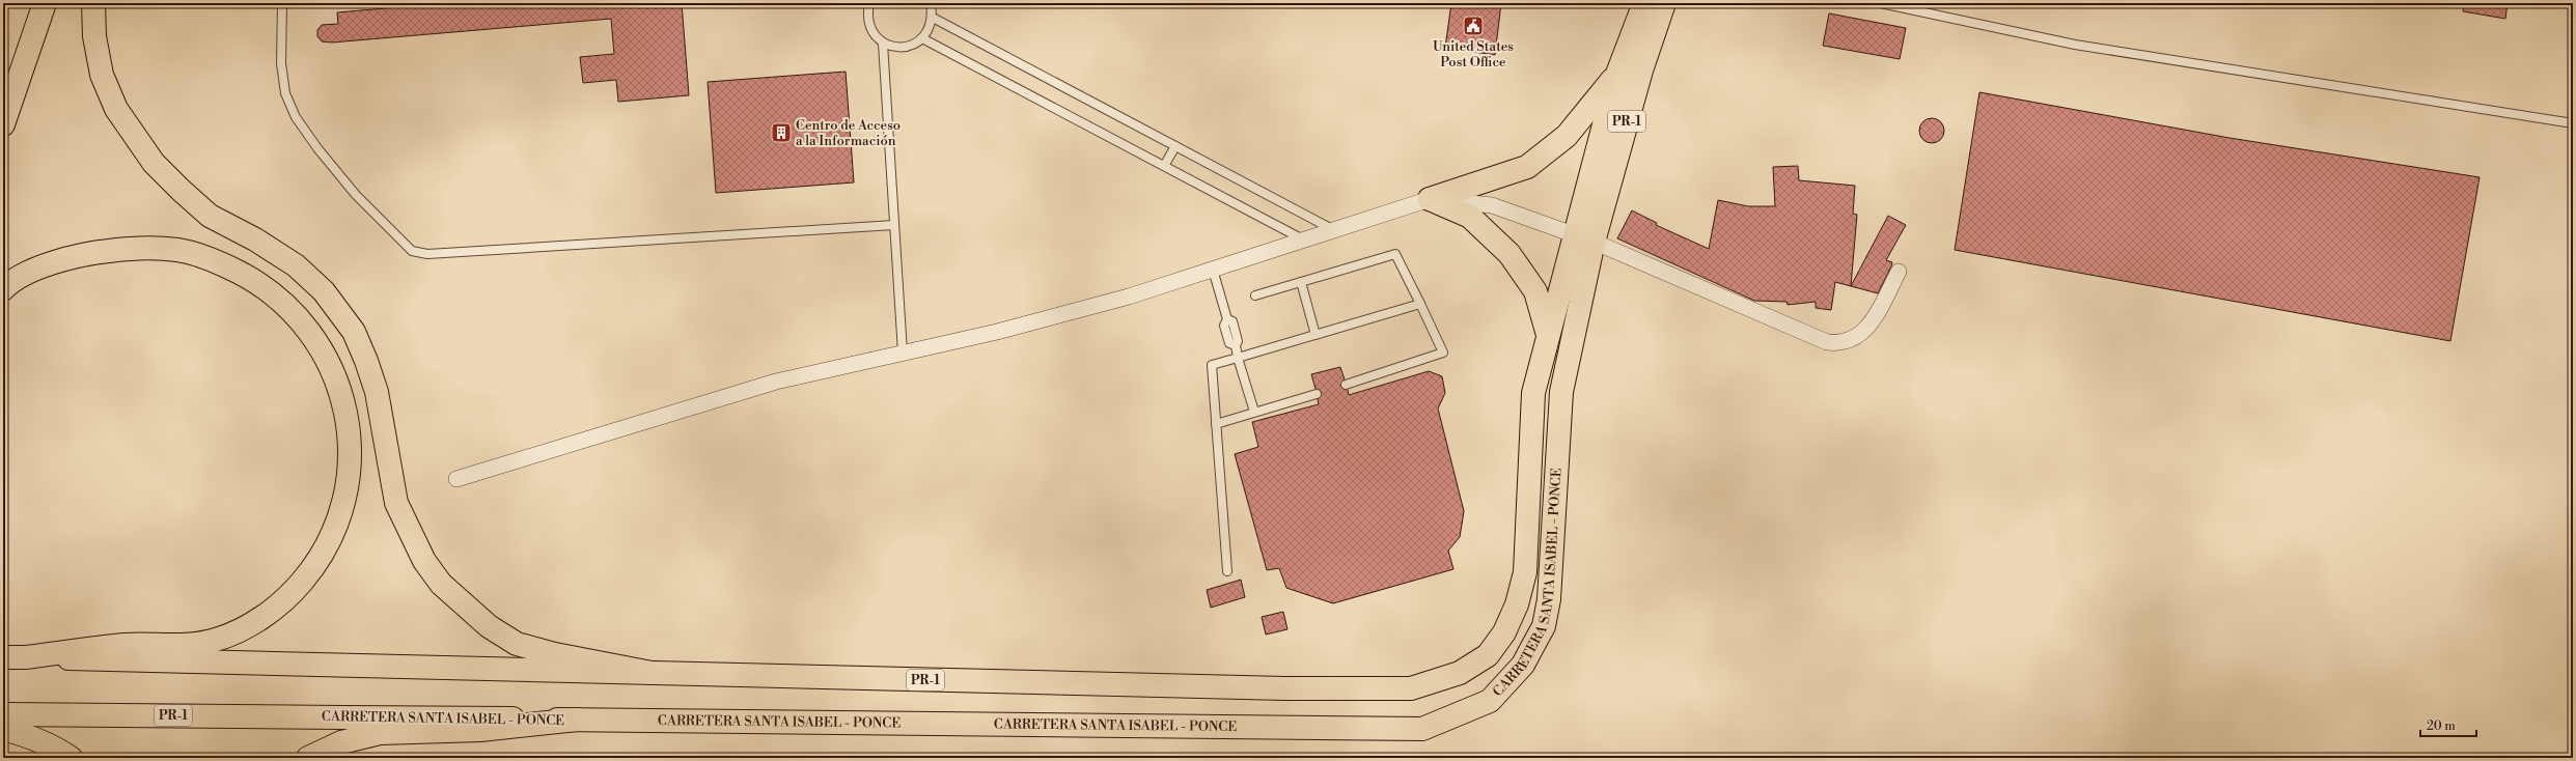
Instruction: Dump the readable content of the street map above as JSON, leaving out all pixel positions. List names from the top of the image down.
{
  "streets": {
    "main road": ["PR-1", "CARRETERA SANTA ISABEL - PONCE"]
  },
  "places": {
    "public building": ["United States Post Office"],
    "building": ["Centro de Acceso a la Información"]
  },
  "scale_bar": "20 m"
}
